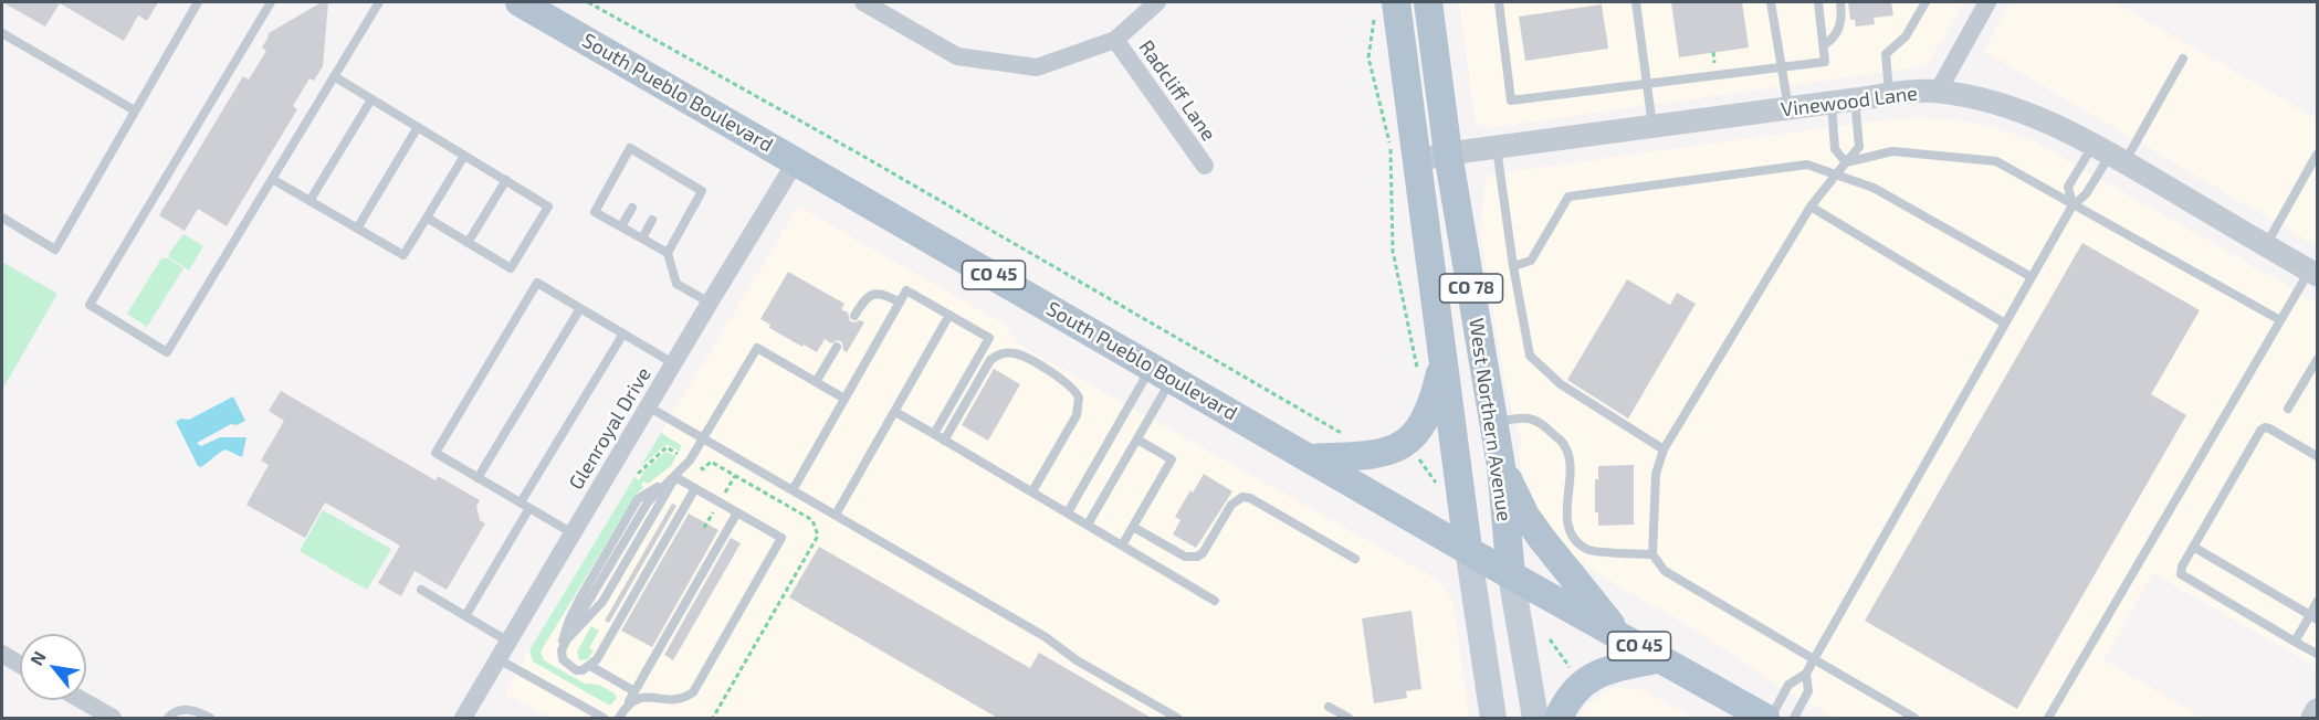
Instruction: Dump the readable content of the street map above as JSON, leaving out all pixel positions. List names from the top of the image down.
{
  "streets": {
    "main road": [
      "South Pueblo Boulevard",
      "CO 45",
      "CO 78",
      "West Northern Avenue"
    ],
    "street": ["Radcliff Lane", "Vinewood Lane", "Glenroyal Drive"]
  },
  "crossings": [
    ["South Pueblo Boulevard", "West Northern Avenue"],
    ["South Pueblo Boulevard", "Glenroyal Drive"],
    ["Vinewood Lane", "West Northern Avenue"]
  ],
  "north": "top left"
}
